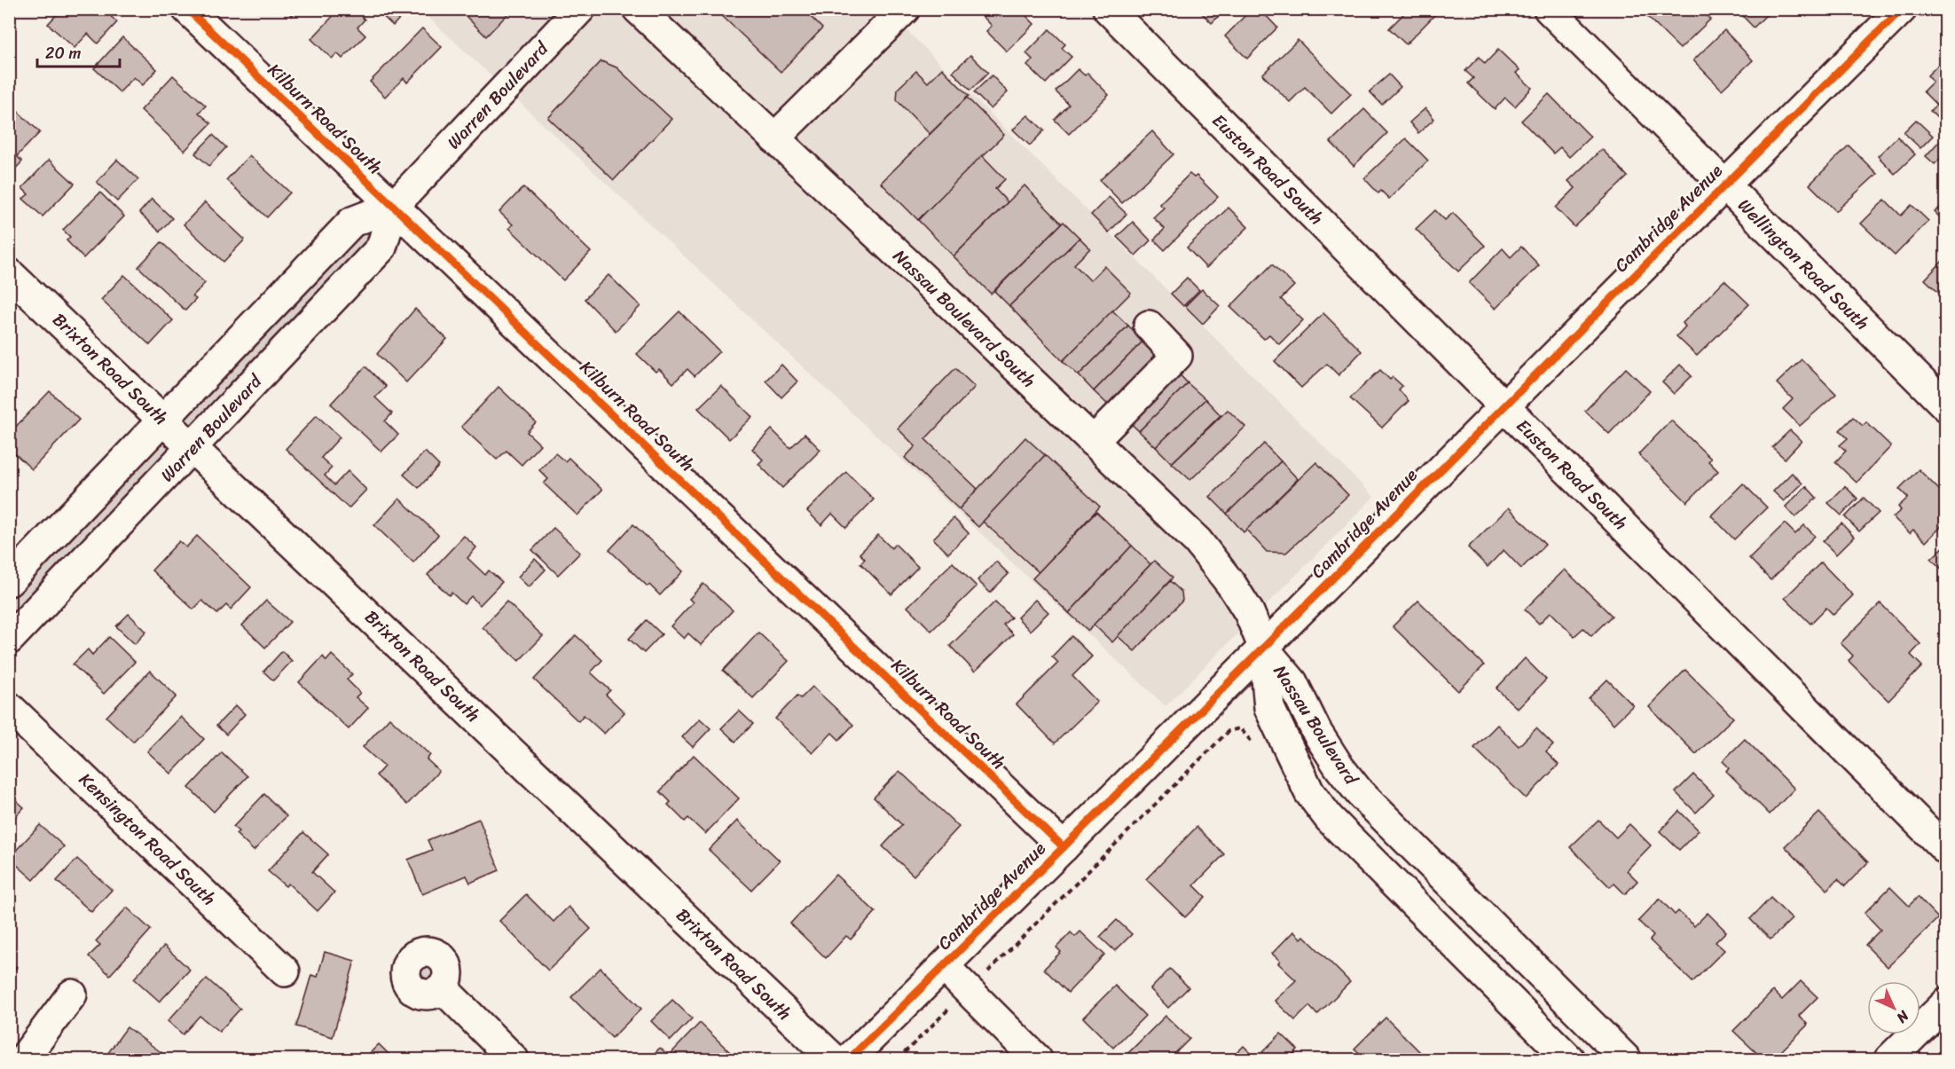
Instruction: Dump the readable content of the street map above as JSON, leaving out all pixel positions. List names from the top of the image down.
{
  "streets": {
    "street": [
      "Warren Boulevard",
      "Kilburn Road South",
      "Euston Road South",
      "Cambridge Avenue",
      "Wellington Road South",
      "Nassau Boulevard South",
      "Brixton Road South",
      "Nassau Boulevard",
      "Kensington Road South"
    ]
  },
  "crossings": [
    ["Warren Boulevard", "Kilburn Road South"],
    ["Warren Boulevard", "Brixton Road South"],
    ["Kilburn Road South", "Cambridge Avenue"],
    ["Euston Road South", "Cambridge Avenue"],
    ["Cambridge Avenue", "Wellington Road South"],
    ["Cambridge Avenue", "Nassau Boulevard South"],
    ["Cambridge Avenue", "Nassau Boulevard"],
    ["Nassau Boulevard South", "Nassau Boulevard"]
  ],
  "scale_bar": "20 m",
  "north": "bottom right"
}
